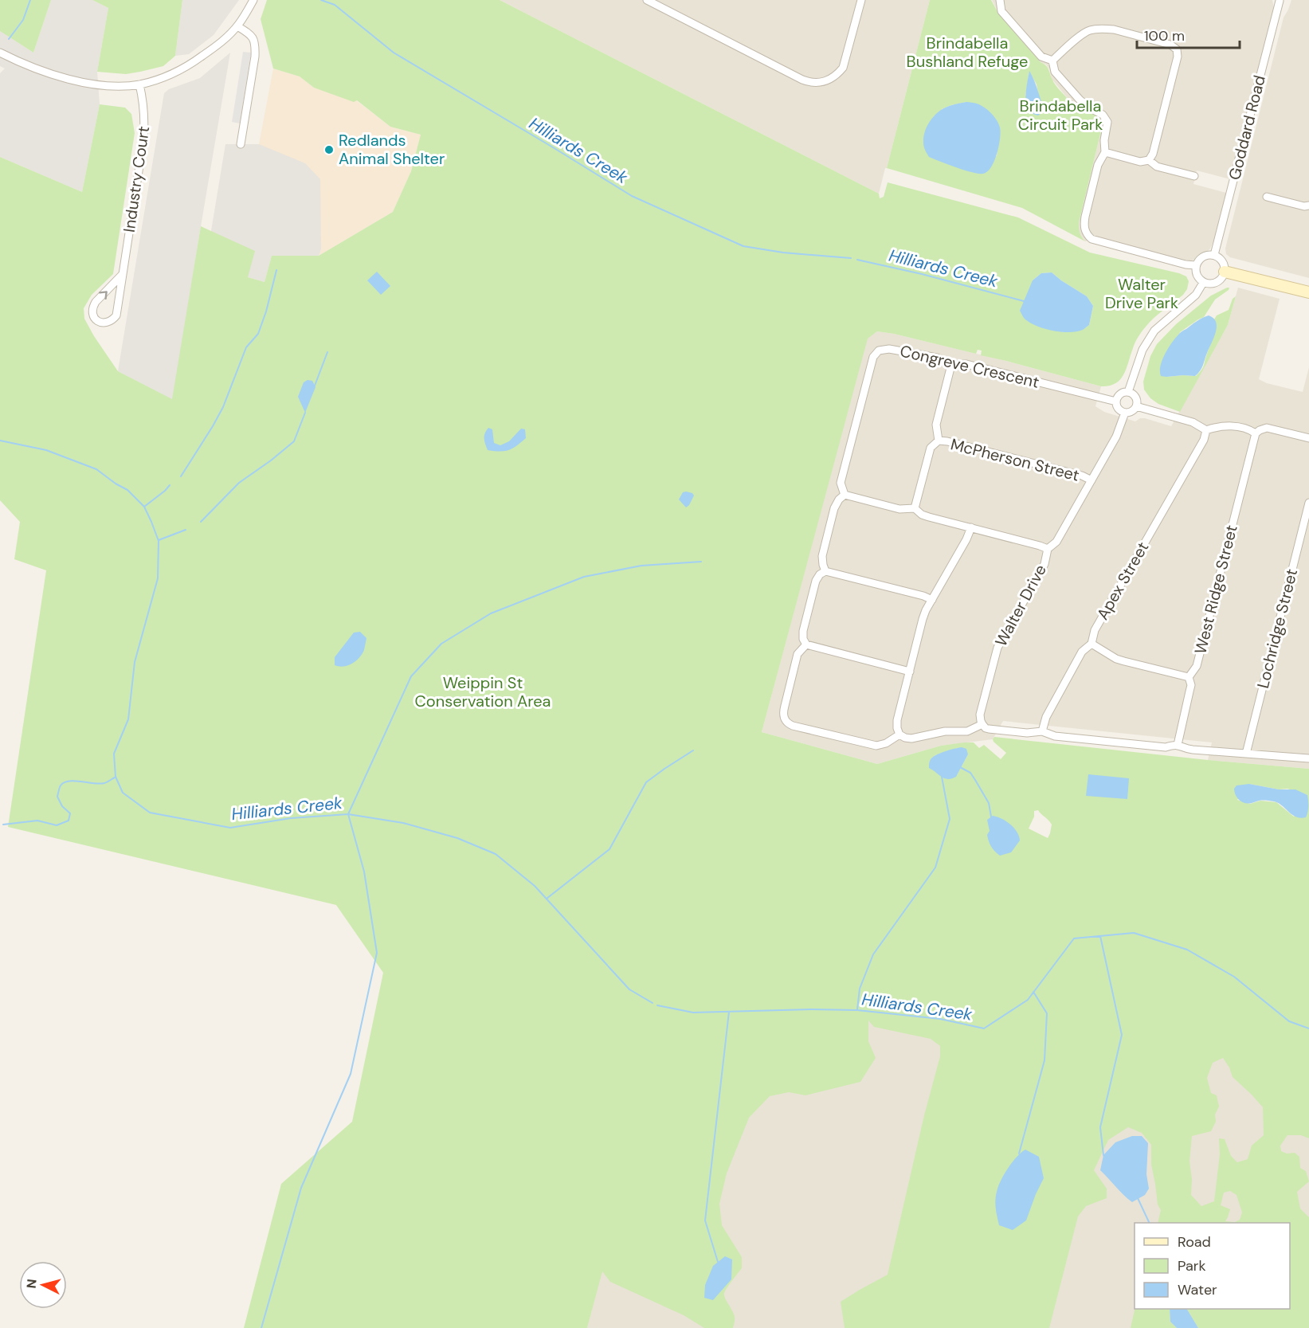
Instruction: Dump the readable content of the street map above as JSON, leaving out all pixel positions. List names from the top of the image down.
{
  "streets": {
    "street": [
      "Goddard Road",
      "Industry Court",
      "Congreve Crescent",
      "McPherson Street",
      "Apex Street",
      "West Ridge Street",
      "Walter Drive",
      "Lochridge Street"
    ]
  },
  "crossings": [
    ["Congreve Crescent", "Walter Drive"],
    ["McPherson Street", "Walter Drive"]
  ],
  "water": ["Hilliards Creek"],
  "parks": [
    "Brindabella Bushland Refuge",
    "Brindabella Circuit Park",
    "Walter Drive Park",
    "Weippin St Conservation Area"
  ],
  "places": ["Redlands Animal Shelter"],
  "legend": ["Road", "Park", "Water"],
  "scale_bar": "100 m",
  "north": "left"
}
